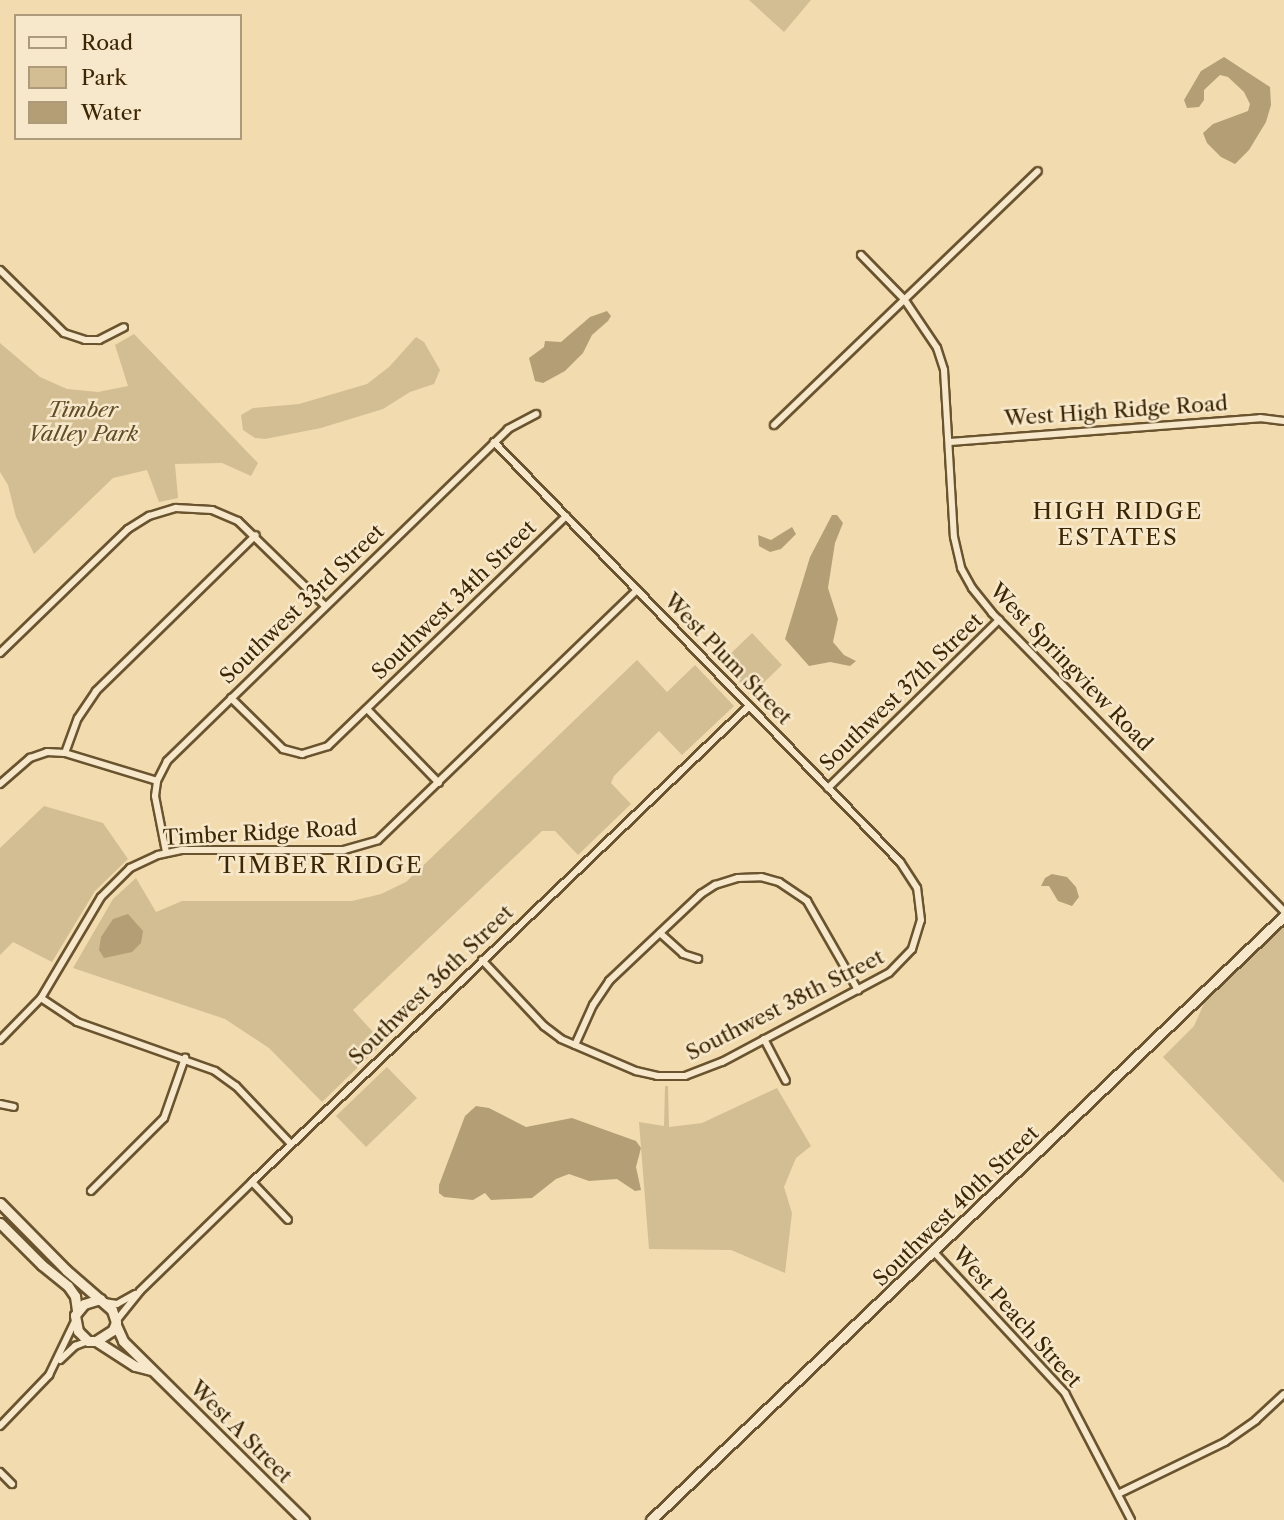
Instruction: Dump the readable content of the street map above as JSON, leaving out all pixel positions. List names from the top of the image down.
{
  "streets": {
    "main road": ["Southwest 40th Street", "West A Street"],
    "street": [
      "West High Ridge Road",
      "Southwest 34th Street",
      "Southwest 33rd Street",
      "West Plum Street",
      "West Springview Road",
      "Southwest 37th Street",
      "Timber Ridge Road",
      "Southwest 36th Street",
      "Southwest 38th Street",
      "West Peach Street"
    ]
  },
  "crossings": [
    ["West High Ridge Road", "West Springview Road"],
    ["Southwest 34th Street", "Southwest 33rd Street"],
    ["Southwest 34th Street", "West Plum Street"],
    ["Southwest 33rd Street", "West Plum Street"],
    ["West Plum Street", "Southwest 37th Street"],
    ["West Plum Street", "Timber Ridge Road"],
    ["West Plum Street", "Southwest 36th Street"],
    ["West Plum Street", "Southwest 38th Street"],
    ["West Springview Road", "Southwest 37th Street"],
    ["West Springview Road", "Southwest 40th Street"],
    ["Southwest 36th Street", "West A Street"],
    ["Southwest 40th Street", "West Peach Street"]
  ],
  "districts": ["HIGH RIDGE ESTATES", "TIMBER RIDGE"],
  "parks": ["Timber Valley Park"],
  "legend": ["Road", "Park", "Water"]
}
